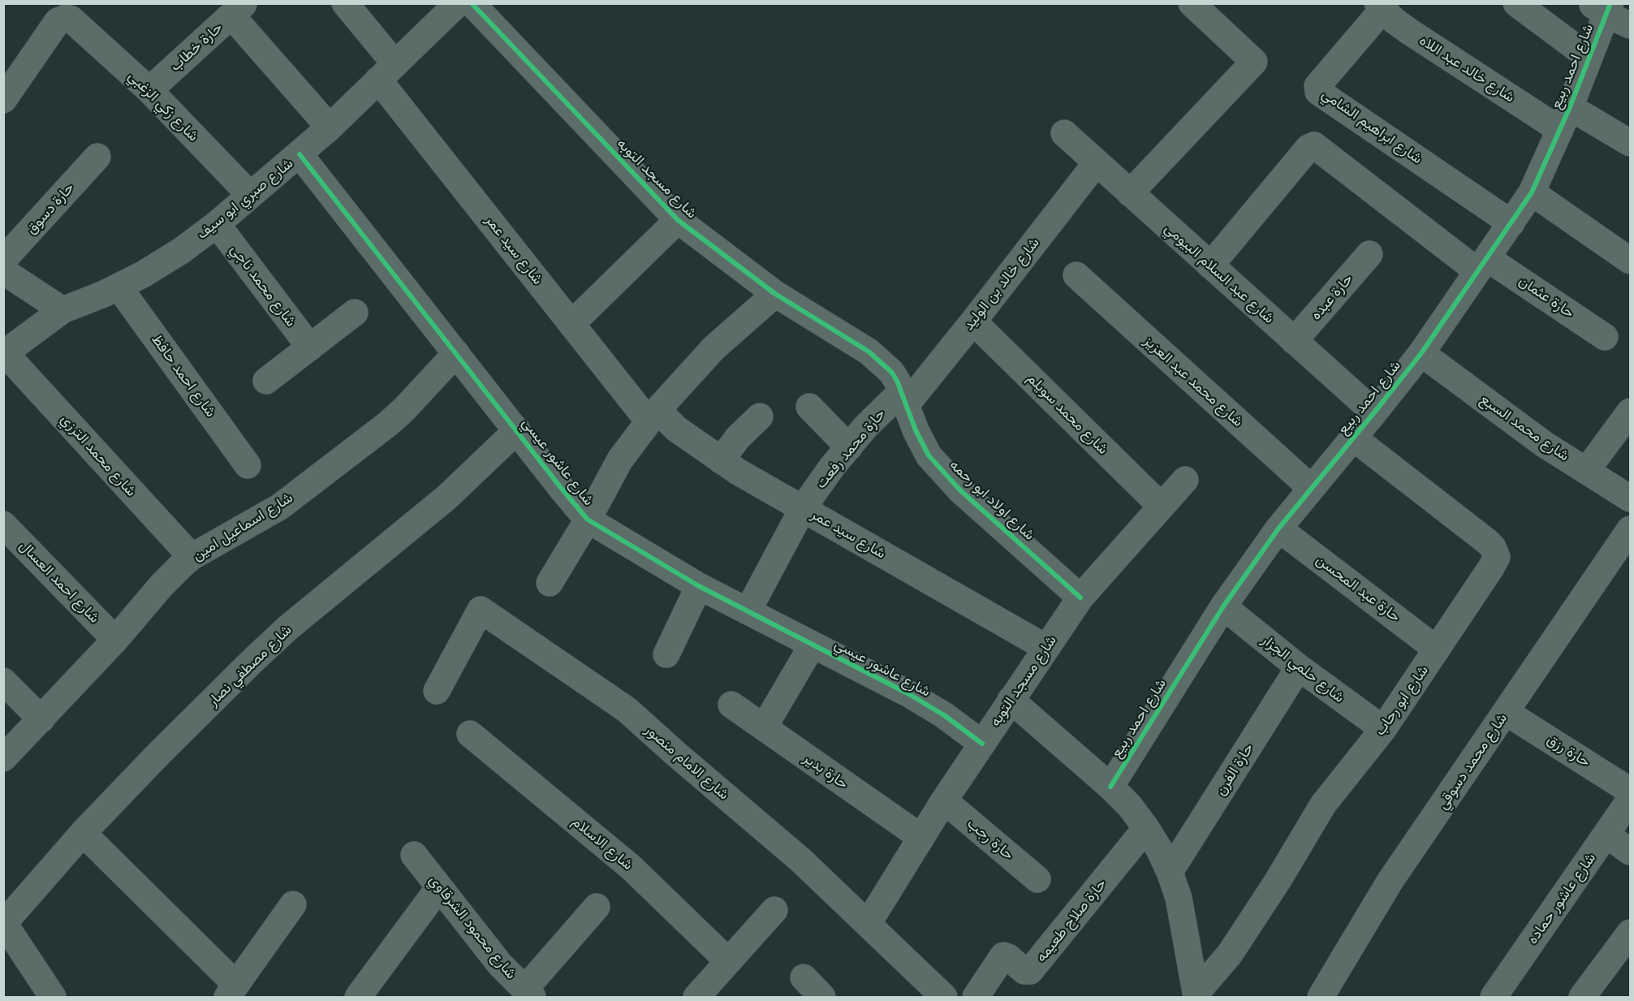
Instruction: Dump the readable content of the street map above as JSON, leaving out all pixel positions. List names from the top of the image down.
{
  "streets": {
    "street": [
      "حارة خطاب",
      "شارع احمد ربيع",
      "شارع خالد عبد اللاه",
      "شارع زكي الزغبي",
      "شارع ابراهيم الشامي",
      "شارع مسجد التوبه",
      "شارع صبري ابو سيف",
      "حارة دسوق",
      "شارع سيد عمر",
      "شارع عبد السلام البيومي",
      "شارع خالد بن الوليد",
      "شارع محمد ناجي",
      "حارة عبده",
      "حارة عثمان",
      "شارع احمد حافظ",
      "شارع محمد عبد العزيز",
      "شارع محمد سويلم",
      "شارع محمد السبع",
      "حارة محمد رفعت",
      "شارع محمد الترزي",
      "شارع عاشور عيسي",
      "شارع اولاد ابو رحمه",
      "شارع اسماعيل امين",
      "شارع احمد العسال",
      "حارة عبد المحسن",
      "شارع مصطفي نصار",
      "شارع حلمي الجزار",
      "شارع ابو رحاب",
      "حارة رزق",
      "شارع محمد دسوقي",
      "شارع الامام منصور",
      "حارة الفرن",
      "حارة بدير",
      "حارة رجب",
      "شارع الاسلام",
      "شارع عاشور حماده",
      "حارة صلاح طعيمه",
      "شارع محمود الشرقاوي"
    ]
  },
  "crossings": [
    ["حارة خطاب", "شارع زكي الزغبي"],
    ["شارع احمد ربيع", "شارع خالد عبد اللاه"],
    ["شارع احمد ربيع", "شارع ابراهيم الشامي"],
    ["شارع احمد ربيع", "شارع عبد السلام البيومي"],
    ["شارع احمد ربيع", "حارة عثمان"],
    ["شارع احمد ربيع", "شارع محمد عبد العزيز"],
    ["شارع احمد ربيع", "شارع محمد السبع"],
    ["شارع احمد ربيع", "حارة عبد المحسن"],
    ["شارع احمد ربيع", "شارع حلمي الجزار"],
    ["شارع احمد ربيع", "شارع ابو رحاب"],
    ["شارع خالد عبد اللاه", "شارع ابراهيم الشامي"],
    ["شارع زكي الزغبي", "شارع صبري ابو سيف"],
    ["شارع مسجد التوبه", "شارع سيد عمر"],
    ["شارع مسجد التوبه", "شارع خالد بن الوليد"],
    ["شارع مسجد التوبه", "شارع محمد سويلم"],
    ["شارع مسجد التوبه", "حارة محمد رفعت"],
    ["شارع مسجد التوبه", "شارع عاشور عيسي"],
    ["شارع مسجد التوبه", "شارع اولاد ابو رحمه"],
    ["شارع مسجد التوبه", "شارع الامام منصور"],
    ["شارع مسجد التوبه", "حارة بدير"],
    ["شارع مسجد التوبه", "حارة رجب"],
    ["شارع صبري ابو سيف", "شارع سيد عمر"],
    ["شارع صبري ابو سيف", "شارع محمد ناجي"],
    ["شارع صبري ابو سيف", "شارع احمد حافظ"],
    ["شارع صبري ابو سيف", "شارع محمد الترزي"],
    ["شارع صبري ابو سيف", "شارع عاشور عيسي"],
    ["شارع سيد عمر", "حارة محمد رفعت"],
    ["شارع عبد السلام البيومي", "شارع خالد بن الوليد"],
    ["شارع عبد السلام البيومي", "حارة عبده"],
    ["شارع عبد السلام البيومي", "حارة عثمان"],
    ["شارع خالد بن الوليد", "شارع محمد سويلم"],
    ["شارع خالد بن الوليد", "حارة محمد رفعت"],
    ["شارع خالد بن الوليد", "شارع اولاد ابو رحمه"],
    ["حارة محمد رفعت", "شارع عاشور عيسي"],
    ["حارة محمد رفعت", "شارع اولاد ابو رحمه"],
    ["شارع محمد الترزي", "شارع اسماعيل امين"],
    ["شارع عاشور عيسي", "شارع اسماعيل امين"],
    ["شارع عاشور عيسي", "شارع مصطفي نصار"],
    ["شارع اسماعيل امين", "شارع احمد العسال"],
    ["حارة عبد المحسن", "شارع ابو رحاب"],
    ["شارع حلمي الجزار", "شارع ابو رحاب"],
    ["شارع حلمي الجزار", "حارة الفرن"],
    ["حارة رزق", "شارع محمد دسوقي"]
  ]
}
